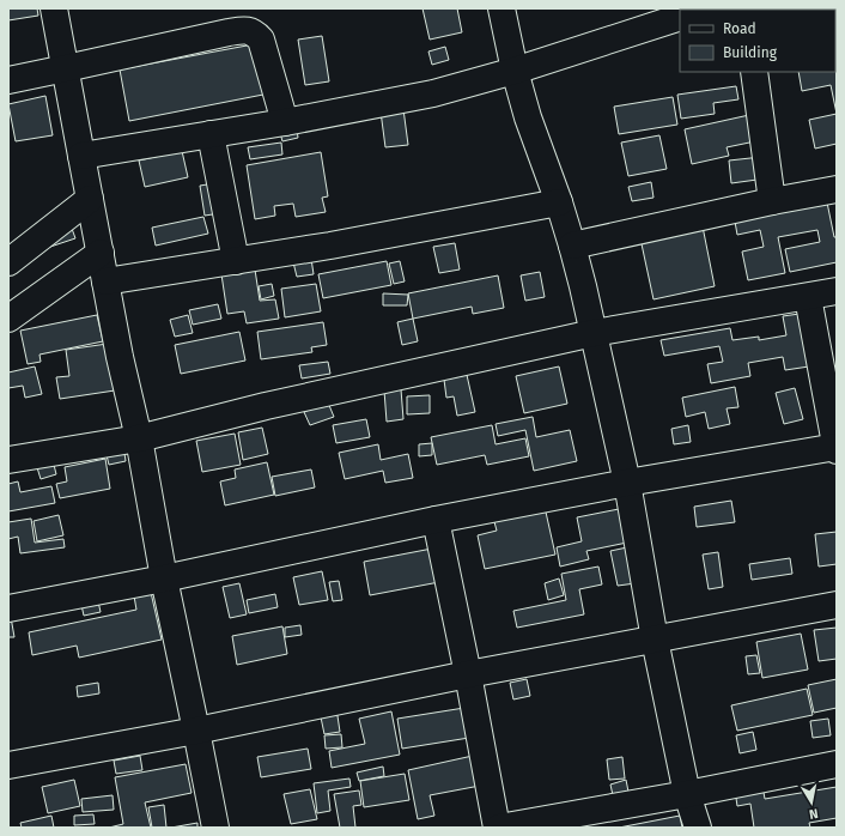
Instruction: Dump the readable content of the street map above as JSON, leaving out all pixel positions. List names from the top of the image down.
{
  "legend": ["Road", "Building"],
  "north": "bottom"
}
